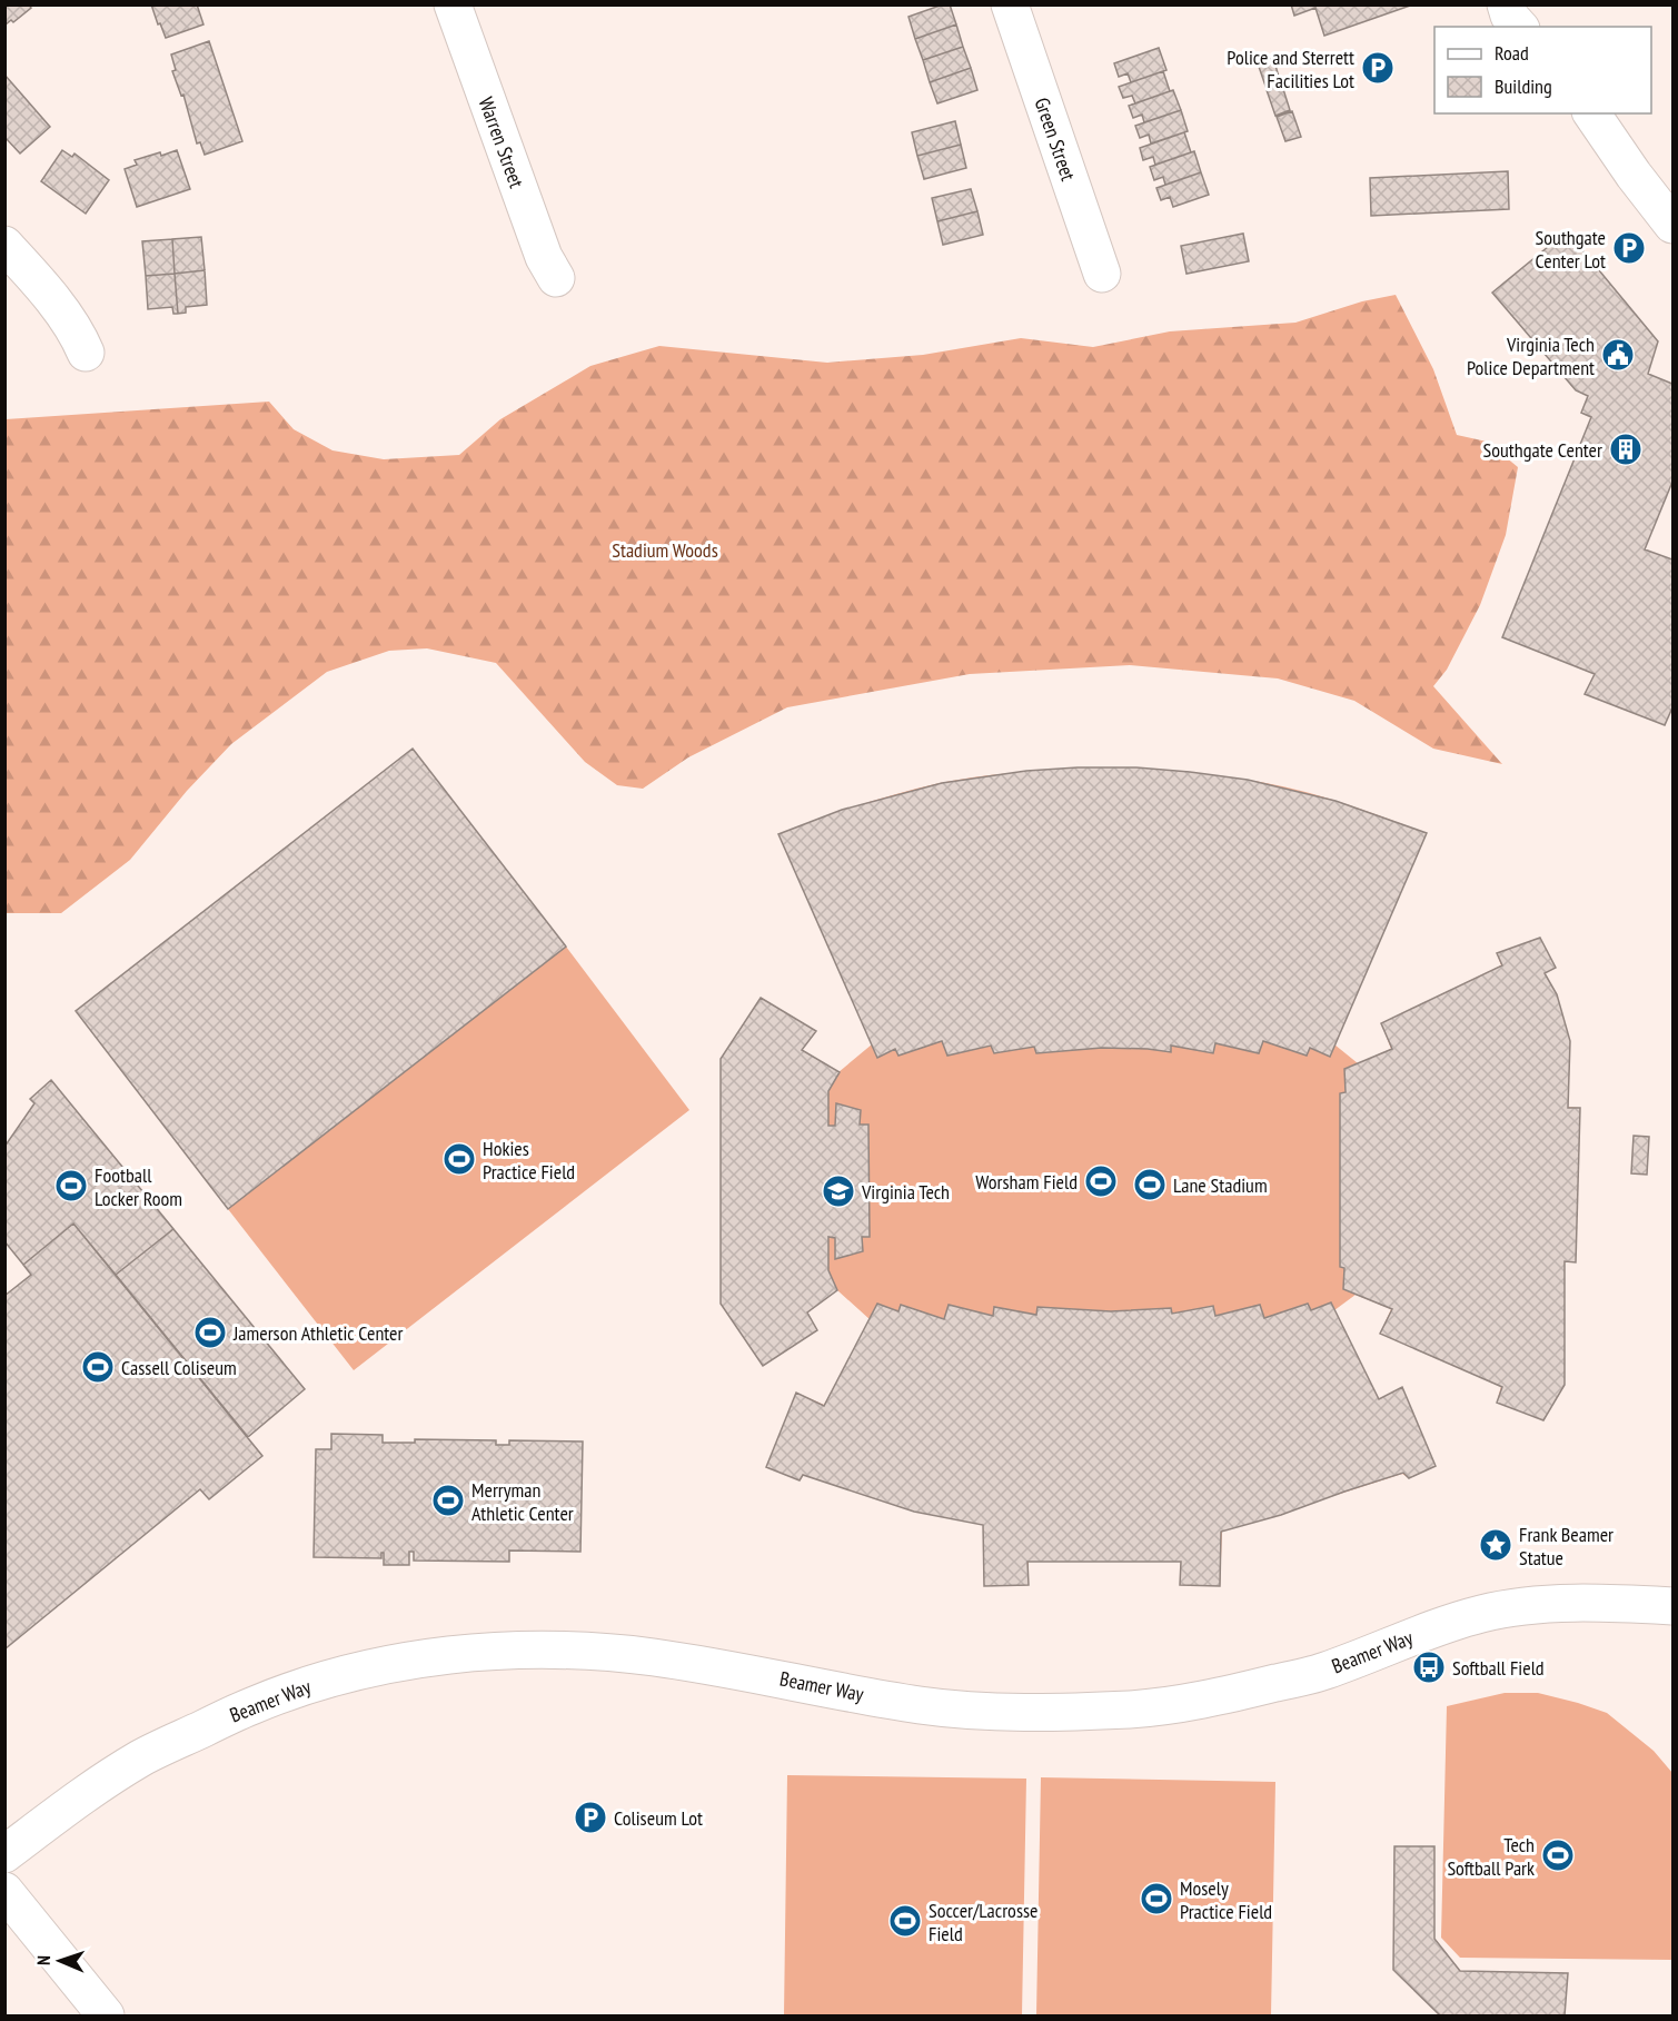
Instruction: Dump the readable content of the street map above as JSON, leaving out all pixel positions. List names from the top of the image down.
{
  "streets": {
    "main road": ["Green Street", "Warren Street", "Beamer Way"]
  },
  "parks": ["Stadium Woods"],
  "places": {
    "parking": ["Police and Sterrett Facilities Lot", "Southgate Center Lot", "Coliseum Lot"],
    "public building": ["Virginia Tech Police Department"],
    "building": ["Southgate Center"],
    "sports": [
      "Hokies Practice Field",
      "Worsham Field",
      "Lane Stadium",
      "Football Locker Room",
      "Jamerson Athletic Center",
      "Cassell Coliseum",
      "Merryman Athletic Center",
      "Tech Softball Park",
      "Mosely Practice Field",
      "Soccer/Lacrosse Field"
    ],
    "school or university": ["Virginia Tech"],
    "place": ["Frank Beamer Statue"],
    "bus stop": ["Softball Field"]
  },
  "legend": ["Road", "Building"],
  "north": "left"
}
